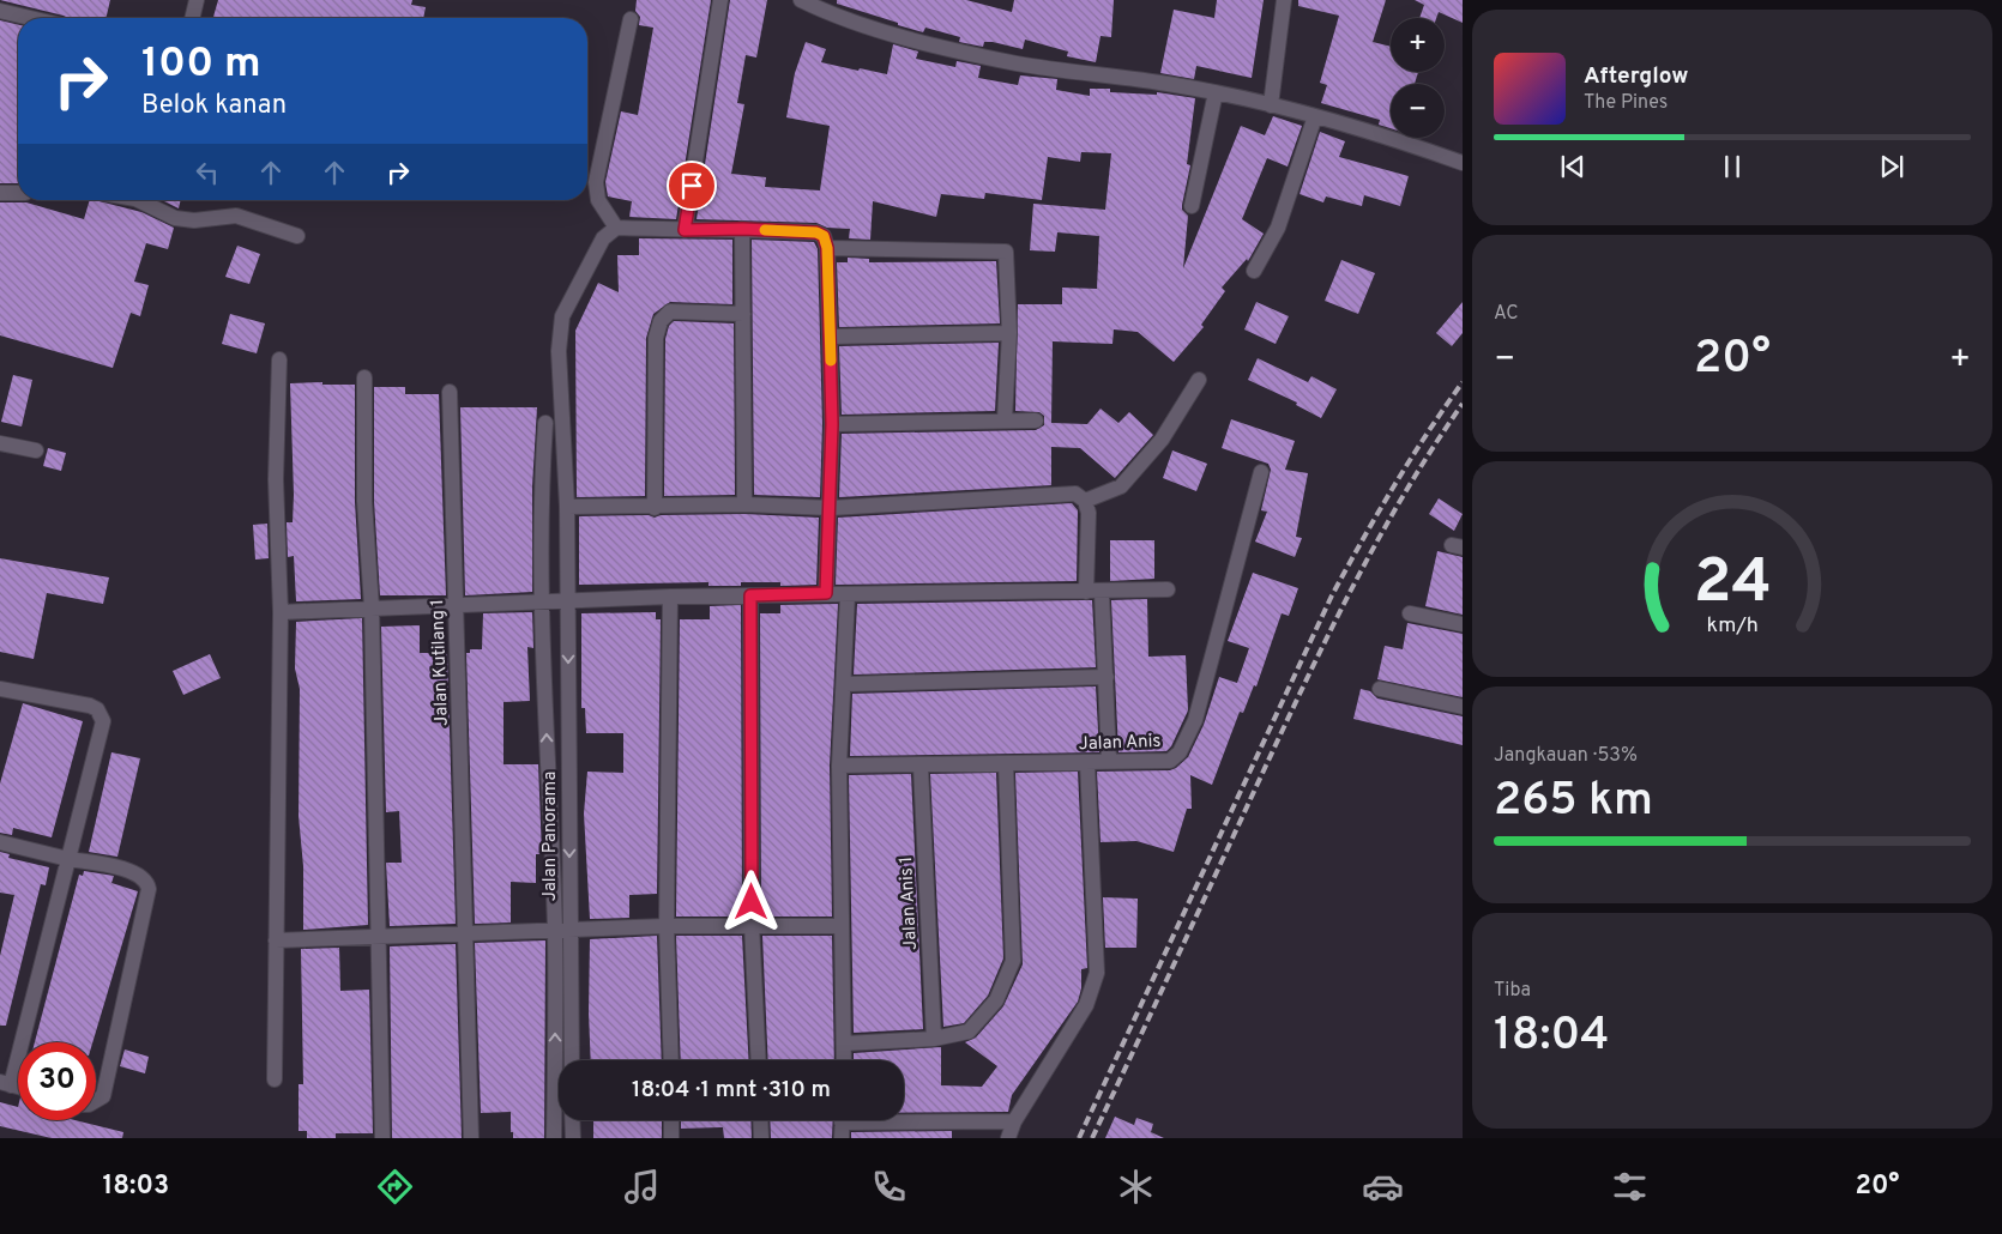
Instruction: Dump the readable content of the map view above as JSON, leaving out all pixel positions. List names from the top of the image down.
{
  "streets": {
    "street": [
      "Jalan Kutilang 1",
      "Jalan Anis",
      "Jalan Panorama",
      "Jalan Anis 1"
    ]
  },
  "crossings": [
    ["Jalan Anis", "Jalan Anis 1"]
  ],
  "page": {
    "map_buttons": ["+", "−"],
    "turn": ["100 m", "Belok kanan"],
    "song": ["Afterglow", "The Pines"],
    "tile": [
      "AC",
      ["Jangkauan · 53%", "265 km"],
      ["Tiba", "18:04"]
    ],
    "heat": ["−", "20°", "+"],
    "limit": "30",
    "trip": "18:04 · 1 mnt · 310 m",
    "tabs": ["18:03", "20°"],
    "gauge": ["24", "km/h"]
  }
}
